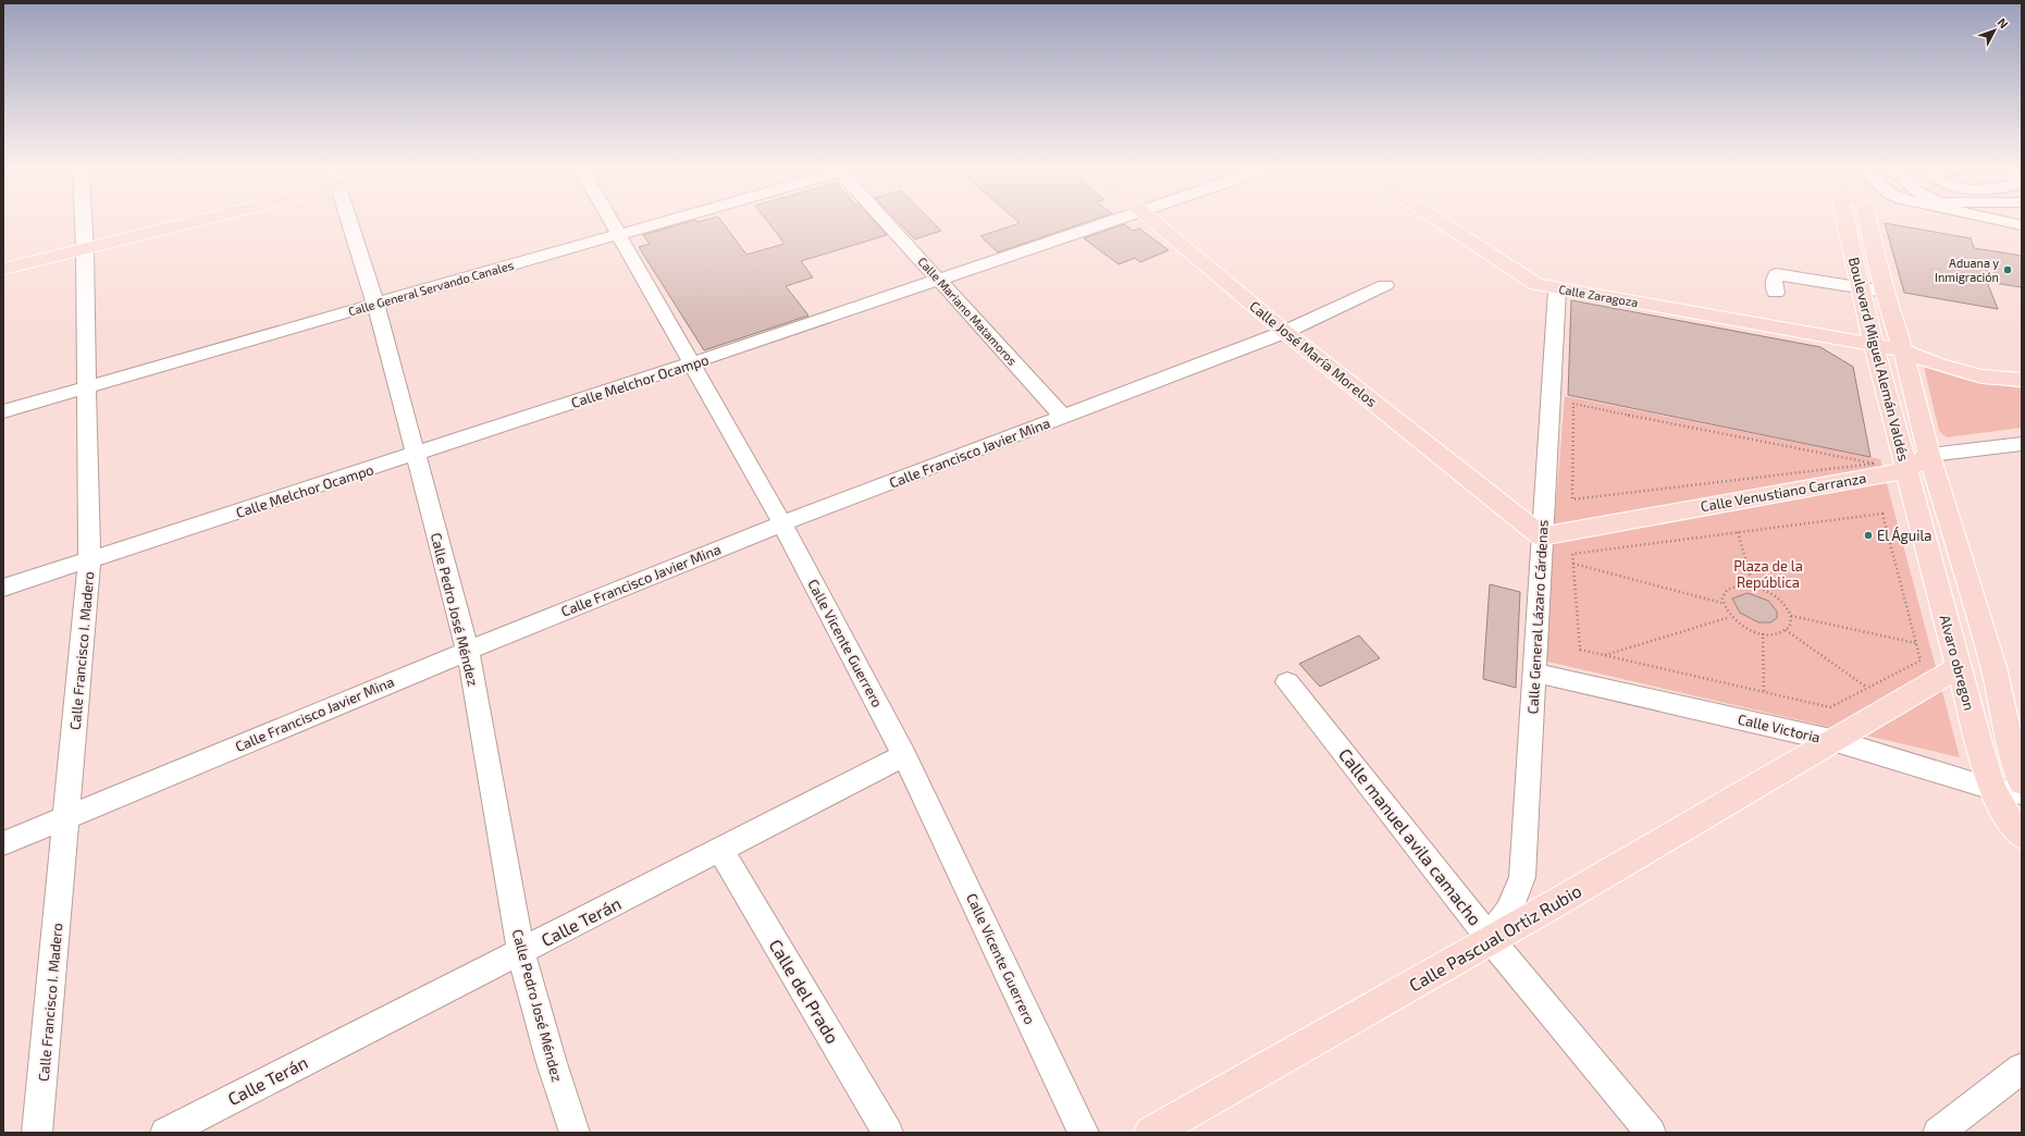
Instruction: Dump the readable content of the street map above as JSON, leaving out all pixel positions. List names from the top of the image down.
{
  "streets": {
    "main road": [
      "Calle Zaragoza",
      "Calle José María Morelos",
      "Boulevard Miguel Alemán Valdés",
      "Calle Venustiano Carranza",
      "Alvaro obregon",
      "Calle Pascual Ortiz Rubio"
    ],
    "street": [
      "Calle General Servando Canales",
      "Calle Mariano Matamoros",
      "Calle Melchor Ocampo",
      "Calle Francisco Javier Mina",
      "Calle Pedro José Méndez",
      "Calle General Lázaro Cárdenas",
      "Calle Vicente Guerrero",
      "Calle Francisco I. Madero",
      "Calle Victoria",
      "Calle manuel avila camacho",
      "Calle Terán",
      "Calle del Prado"
    ]
  },
  "crossings": [
    ["Calle General Servando Canales", "Calle Pedro José Méndez"],
    ["Calle General Servando Canales", "Calle Vicente Guerrero"],
    ["Calle General Servando Canales", "Calle Francisco I. Madero"],
    ["Calle Zaragoza", "Boulevard Miguel Alemán Valdés"],
    ["Calle Zaragoza", "Calle General Lázaro Cárdenas"],
    ["Calle Mariano Matamoros", "Calle Melchor Ocampo"],
    ["Calle Mariano Matamoros", "Calle Francisco Javier Mina"],
    ["Calle José María Morelos", "Calle Francisco Javier Mina"],
    ["Calle José María Morelos", "Calle Venustiano Carranza"],
    ["Calle José María Morelos", "Calle General Lázaro Cárdenas"],
    ["Boulevard Miguel Alemán Valdés", "Calle Venustiano Carranza"],
    ["Boulevard Miguel Alemán Valdés", "Alvaro obregon"],
    ["Calle Melchor Ocampo", "Calle Pedro José Méndez"],
    ["Calle Melchor Ocampo", "Calle Vicente Guerrero"],
    ["Calle Melchor Ocampo", "Calle Francisco I. Madero"],
    ["Calle Francisco Javier Mina", "Calle Pedro José Méndez"],
    ["Calle Francisco Javier Mina", "Calle Vicente Guerrero"],
    ["Calle Francisco Javier Mina", "Calle Francisco I. Madero"],
    ["Calle Venustiano Carranza", "Calle General Lázaro Cárdenas"],
    ["Calle Venustiano Carranza", "Alvaro obregon"],
    ["Calle Pedro José Méndez", "Calle Terán"],
    ["Calle General Lázaro Cárdenas", "Calle Victoria"],
    ["Calle General Lázaro Cárdenas", "Calle manuel avila camacho"],
    ["Calle General Lázaro Cárdenas", "Calle Pascual Ortiz Rubio"],
    ["Calle Vicente Guerrero", "Calle Terán"],
    ["Alvaro obregon", "Calle Victoria"],
    ["Alvaro obregon", "Calle Pascual Ortiz Rubio"],
    ["Calle Victoria", "Calle Pascual Ortiz Rubio"],
    ["Calle manuel avila camacho", "Calle Pascual Ortiz Rubio"],
    ["Calle Terán", "Calle del Prado"]
  ],
  "parks": ["Plaza de la República"],
  "places": ["Aduana y Inmigración", "El Águila"],
  "north": "top right"
}
